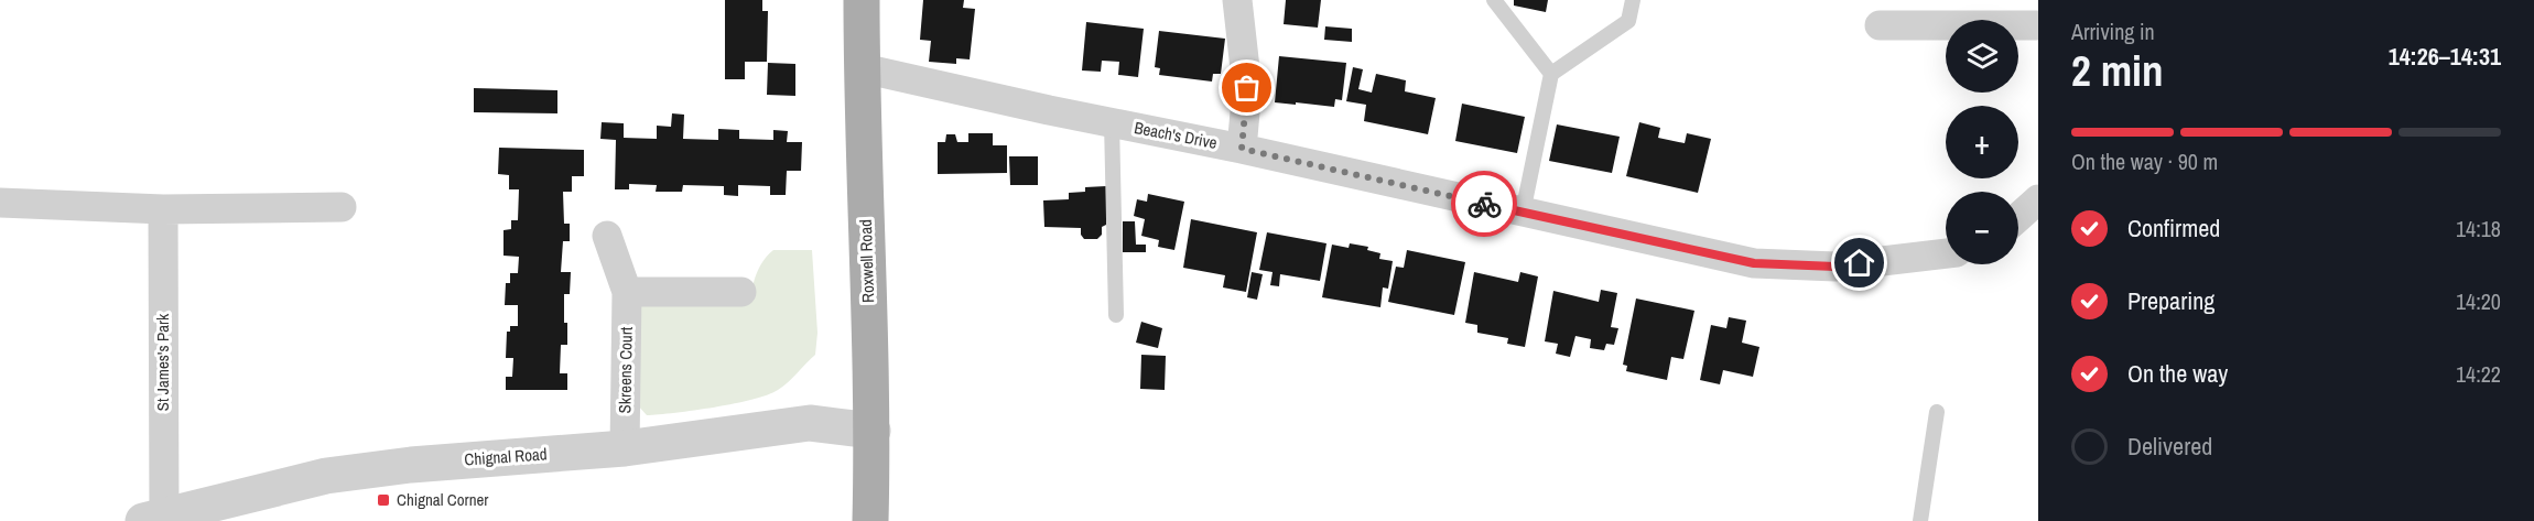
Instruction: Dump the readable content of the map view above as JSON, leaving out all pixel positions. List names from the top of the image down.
{
  "streets": {
    "main road": ["Roxwell Road"],
    "street": [
      "Beach's Drive",
      "St James's Park",
      "Skreens Court",
      "Chignal Road"
    ]
  },
  "crossings": [
    ["Beach's Drive", "Roxwell Road"],
    ["Roxwell Road", "Chignal Road"],
    ["St James's Park", "Chignal Road"],
    ["Skreens Court", "Chignal Road"]
  ],
  "places": {
    "transit": ["Chignal Corner"]
  },
  "page": {
    "heading": ["2 min", "Arriving in", "14:26–14:31"],
    "map_buttons": ["+", "−"],
    "bar": "On the way · 90 m",
    "list": [
      ["Confirmed", "14:18"],
      ["Preparing", "14:20"],
      ["On the way", "14:22"],
      "Delivered"
    ]
  }
}
